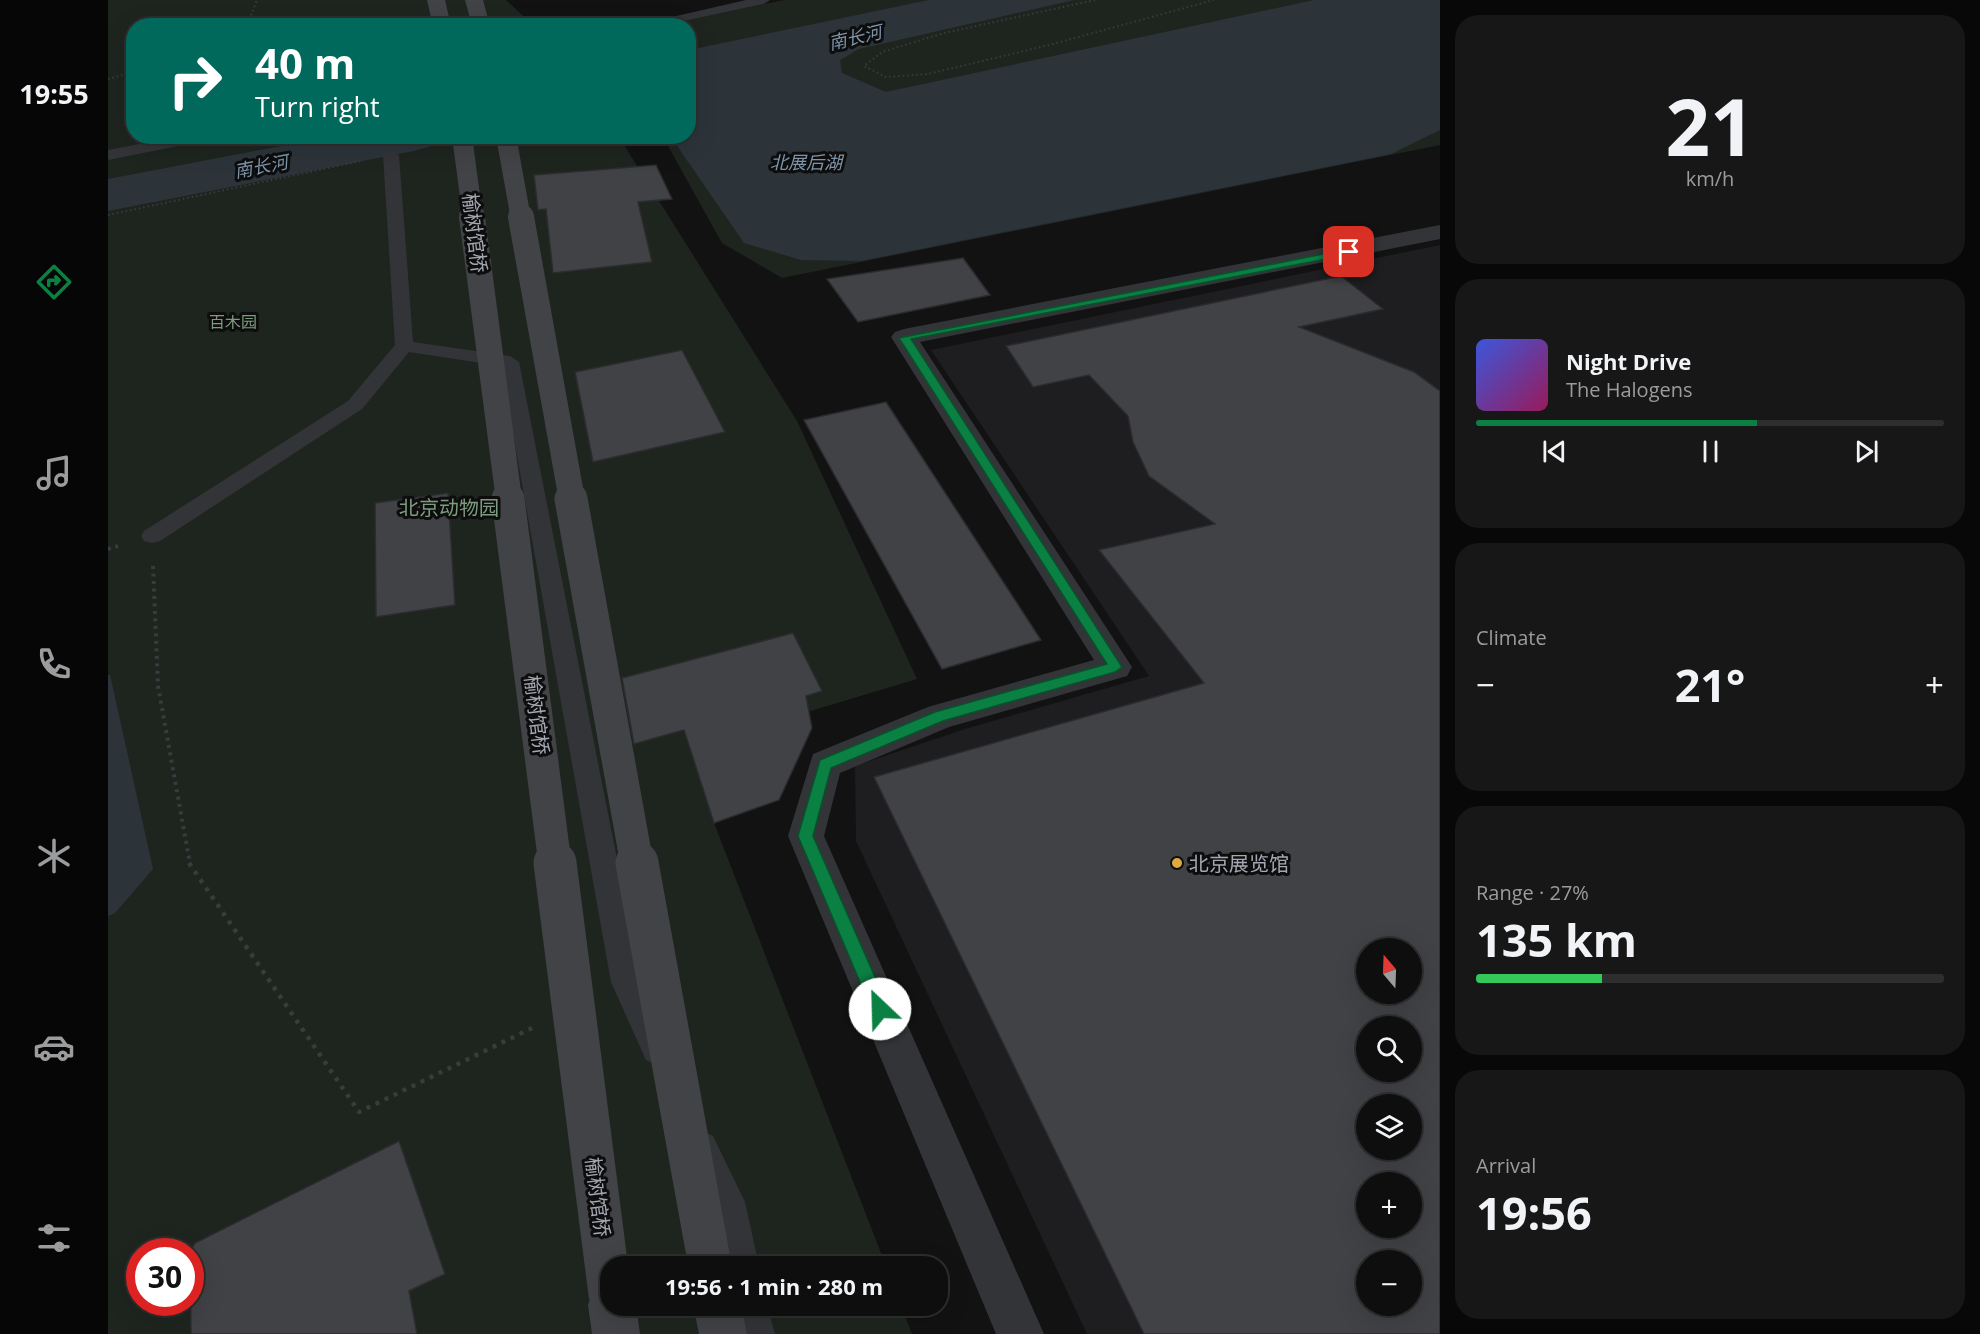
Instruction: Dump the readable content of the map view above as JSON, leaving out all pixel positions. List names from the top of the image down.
{
  "streets": {
    "main road": ["榆树馆桥"]
  },
  "water": ["南长河", "北展后湖"],
  "parks": ["百木园", "北京动物园"],
  "places": ["北京展览馆"],
  "north": "top",
  "page": {
    "tabs": "19:55",
    "tile": [
      ["21", "km/h"],
      "Climate",
      ["Range · 27%", "135 km"],
      ["Arrival", "19:56"]
    ],
    "turn": ["40 m", "Turn right"],
    "song": ["Night Drive", "The Halogens"],
    "heat": ["−", "21°", "+"],
    "map_buttons": ["+", "−"],
    "limit": "30",
    "trip": "19:56 · 1 min · 280 m"
  }
}
